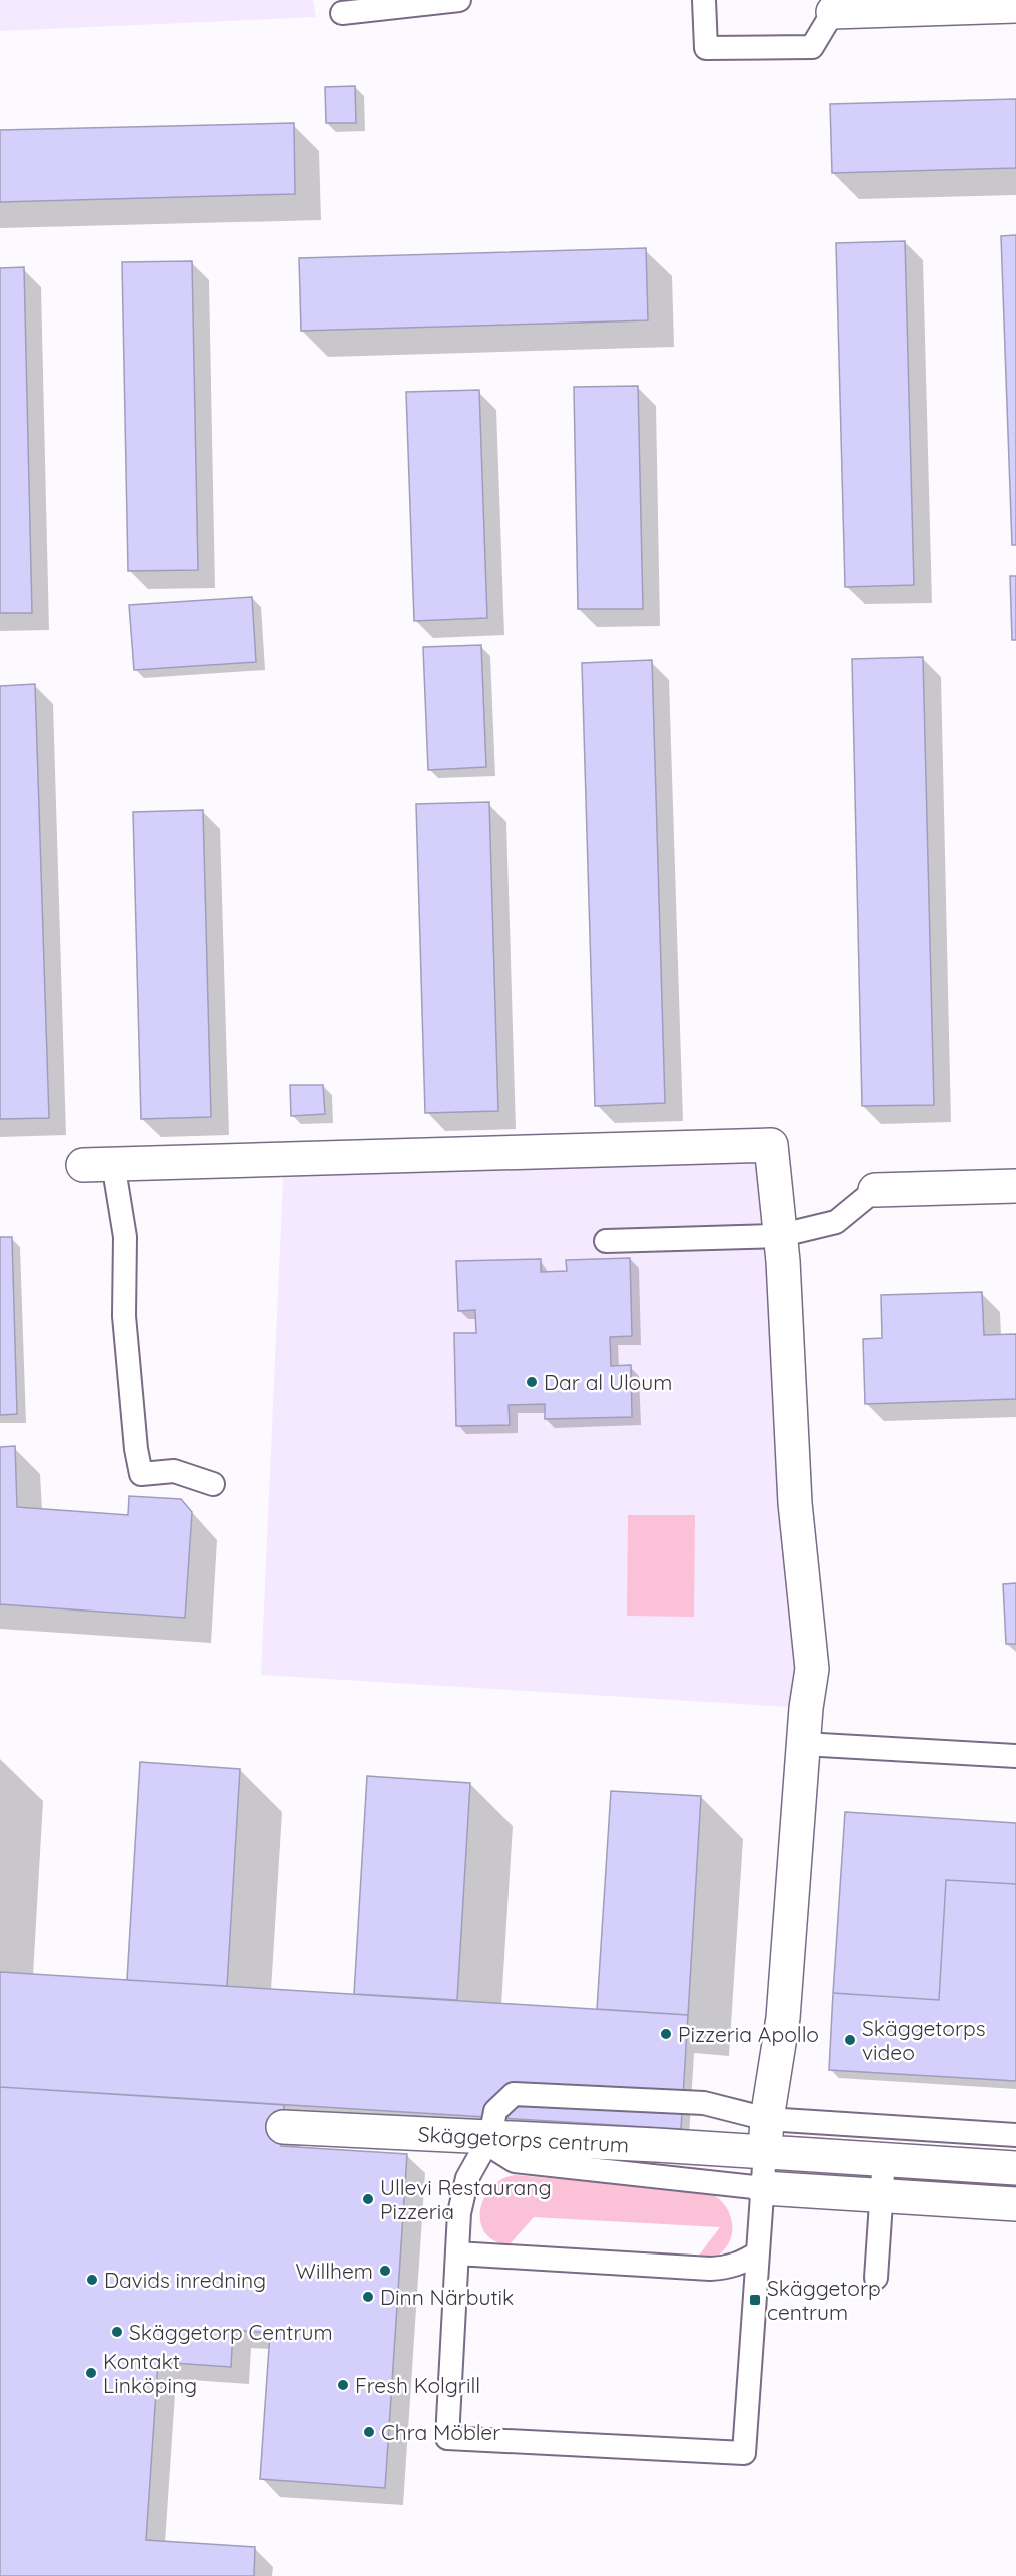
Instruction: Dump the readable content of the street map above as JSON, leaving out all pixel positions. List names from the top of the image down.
{
  "streets": {
    "street": ["Skäggetorps centrum"]
  },
  "places": {
    "other": [
      "Dar al Uloum",
      "Pizzeria Apollo",
      "Skäggetorps video",
      "Ullevi Restaurang Pizzeria",
      "Willhem",
      "Davids inredning",
      "Dinn Närbutik",
      "Skäggetorp Centrum",
      "Kontakt Linköping",
      "Fresh Kolgrill",
      "Chra Möbler"
    ],
    "transit": ["Skäggetorp centrum"]
  }
}
